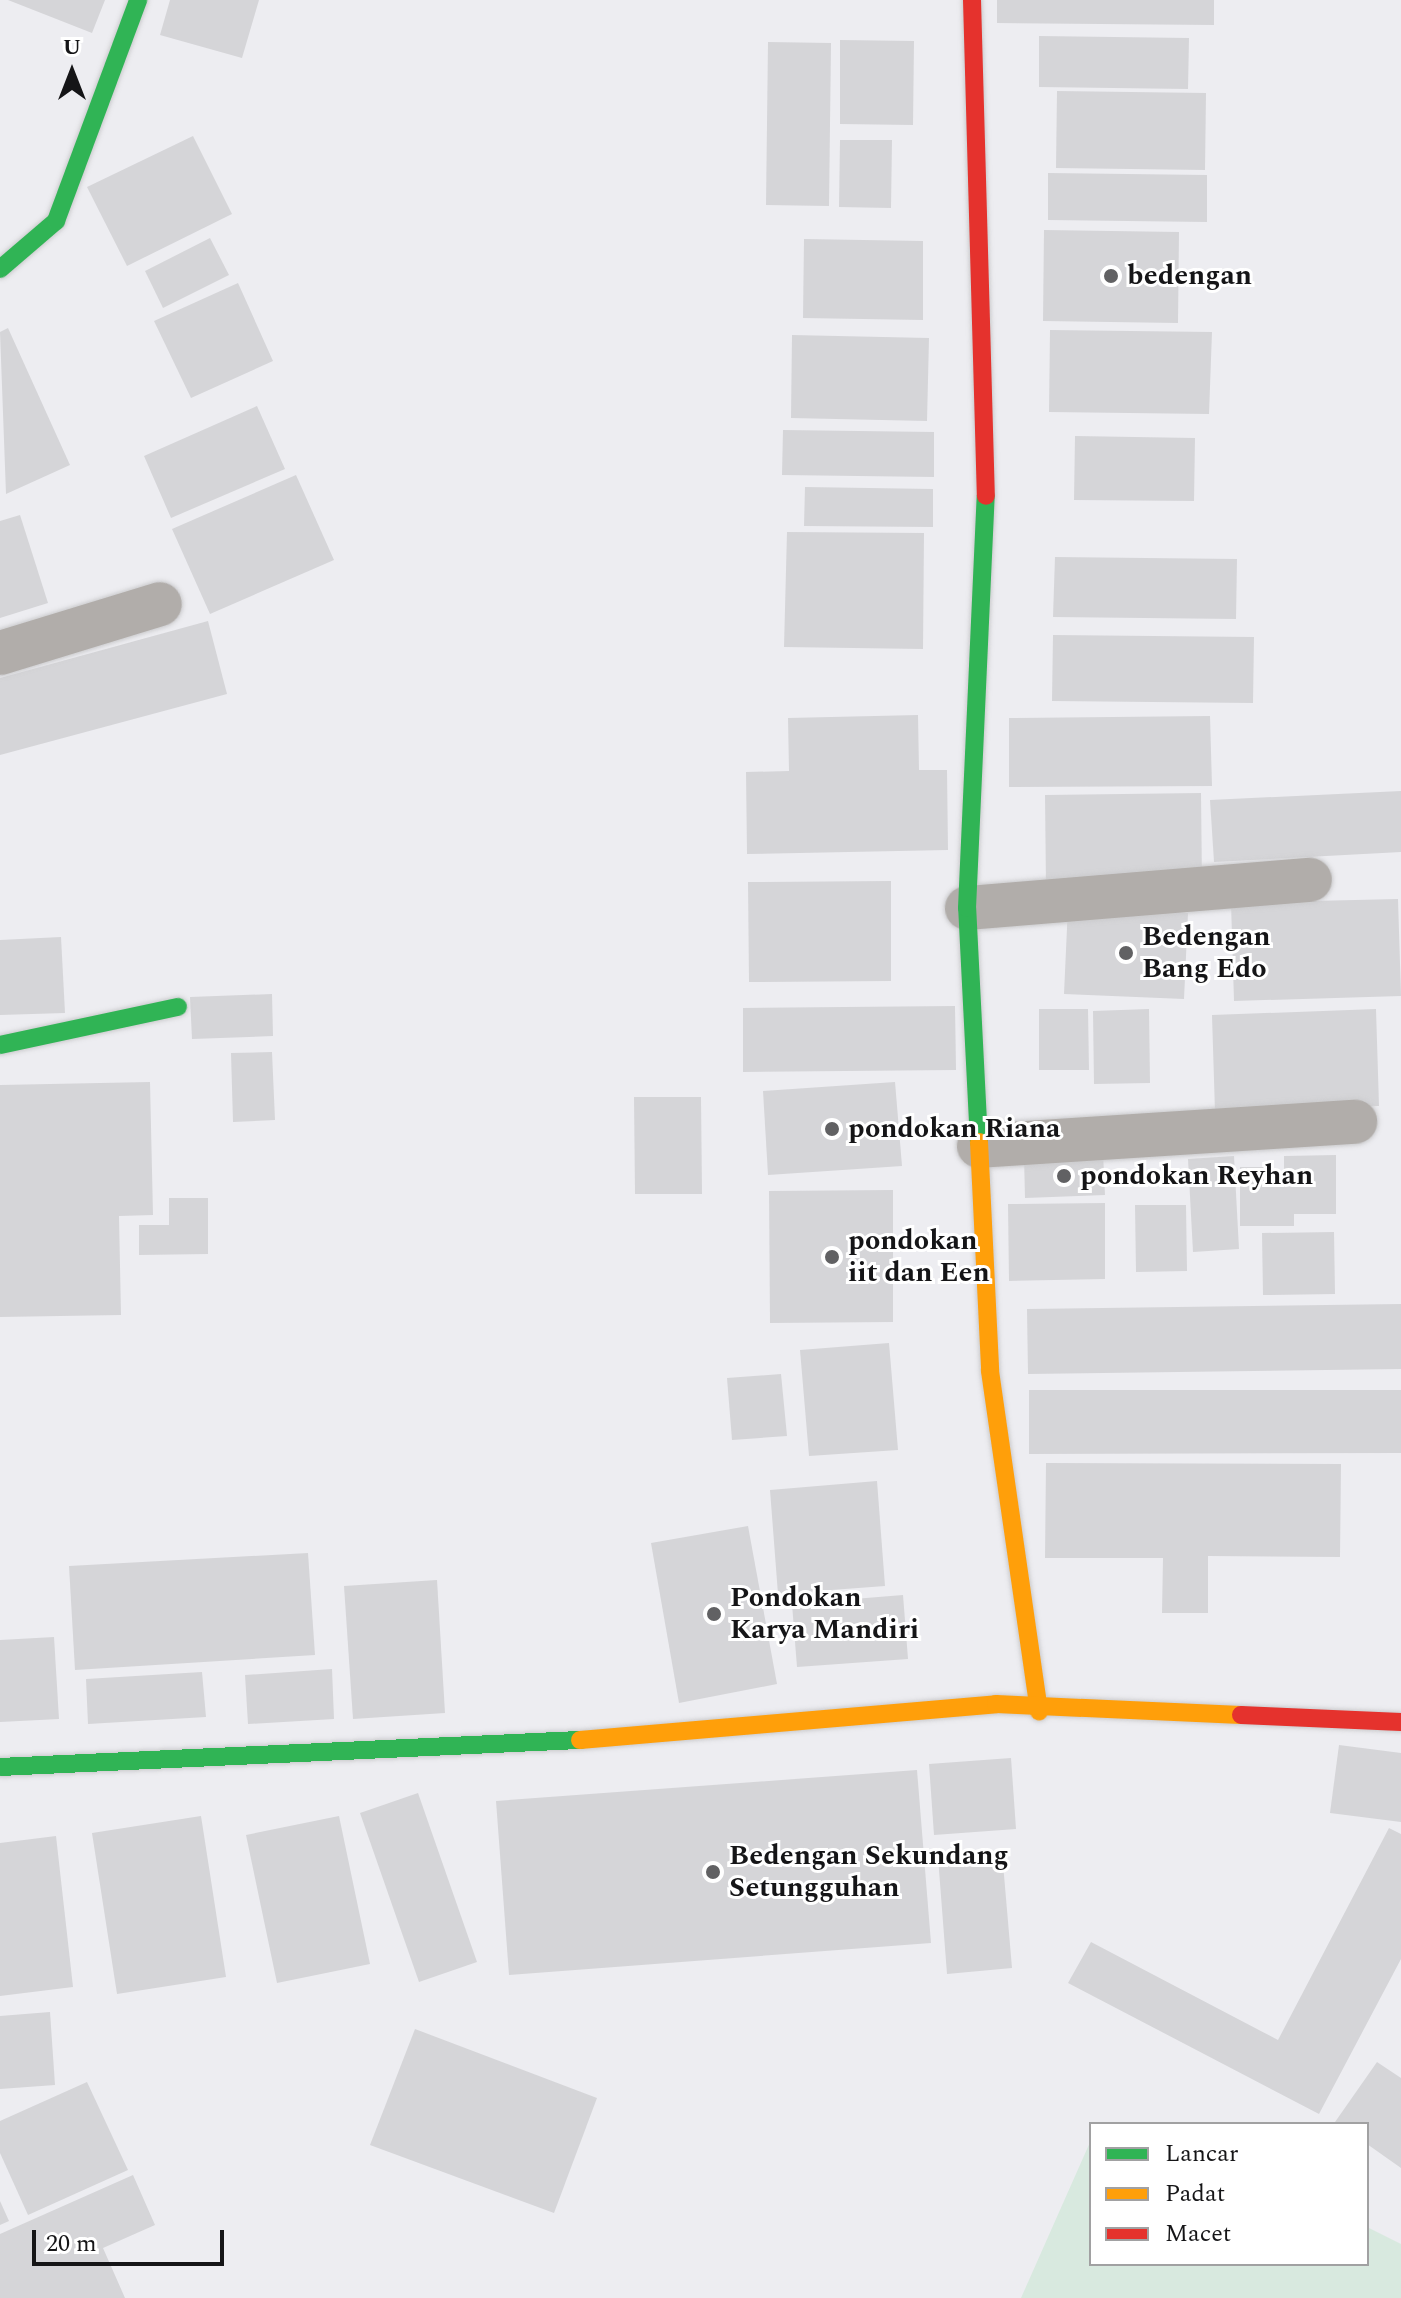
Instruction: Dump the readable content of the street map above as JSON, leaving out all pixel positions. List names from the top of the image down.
{
  "places": [
    "bedengan",
    "Bedengan Bang Edo",
    "pondokan Riana",
    "pondokan Reyhan",
    "pondokan iit dan Een",
    "Pondokan Karya Mandiri",
    "Bedengan Sekundang Setungguhan"
  ],
  "legend": ["Lancar", "Padat", "Macet"],
  "scale_bar": "20 m",
  "north": "top"
}
